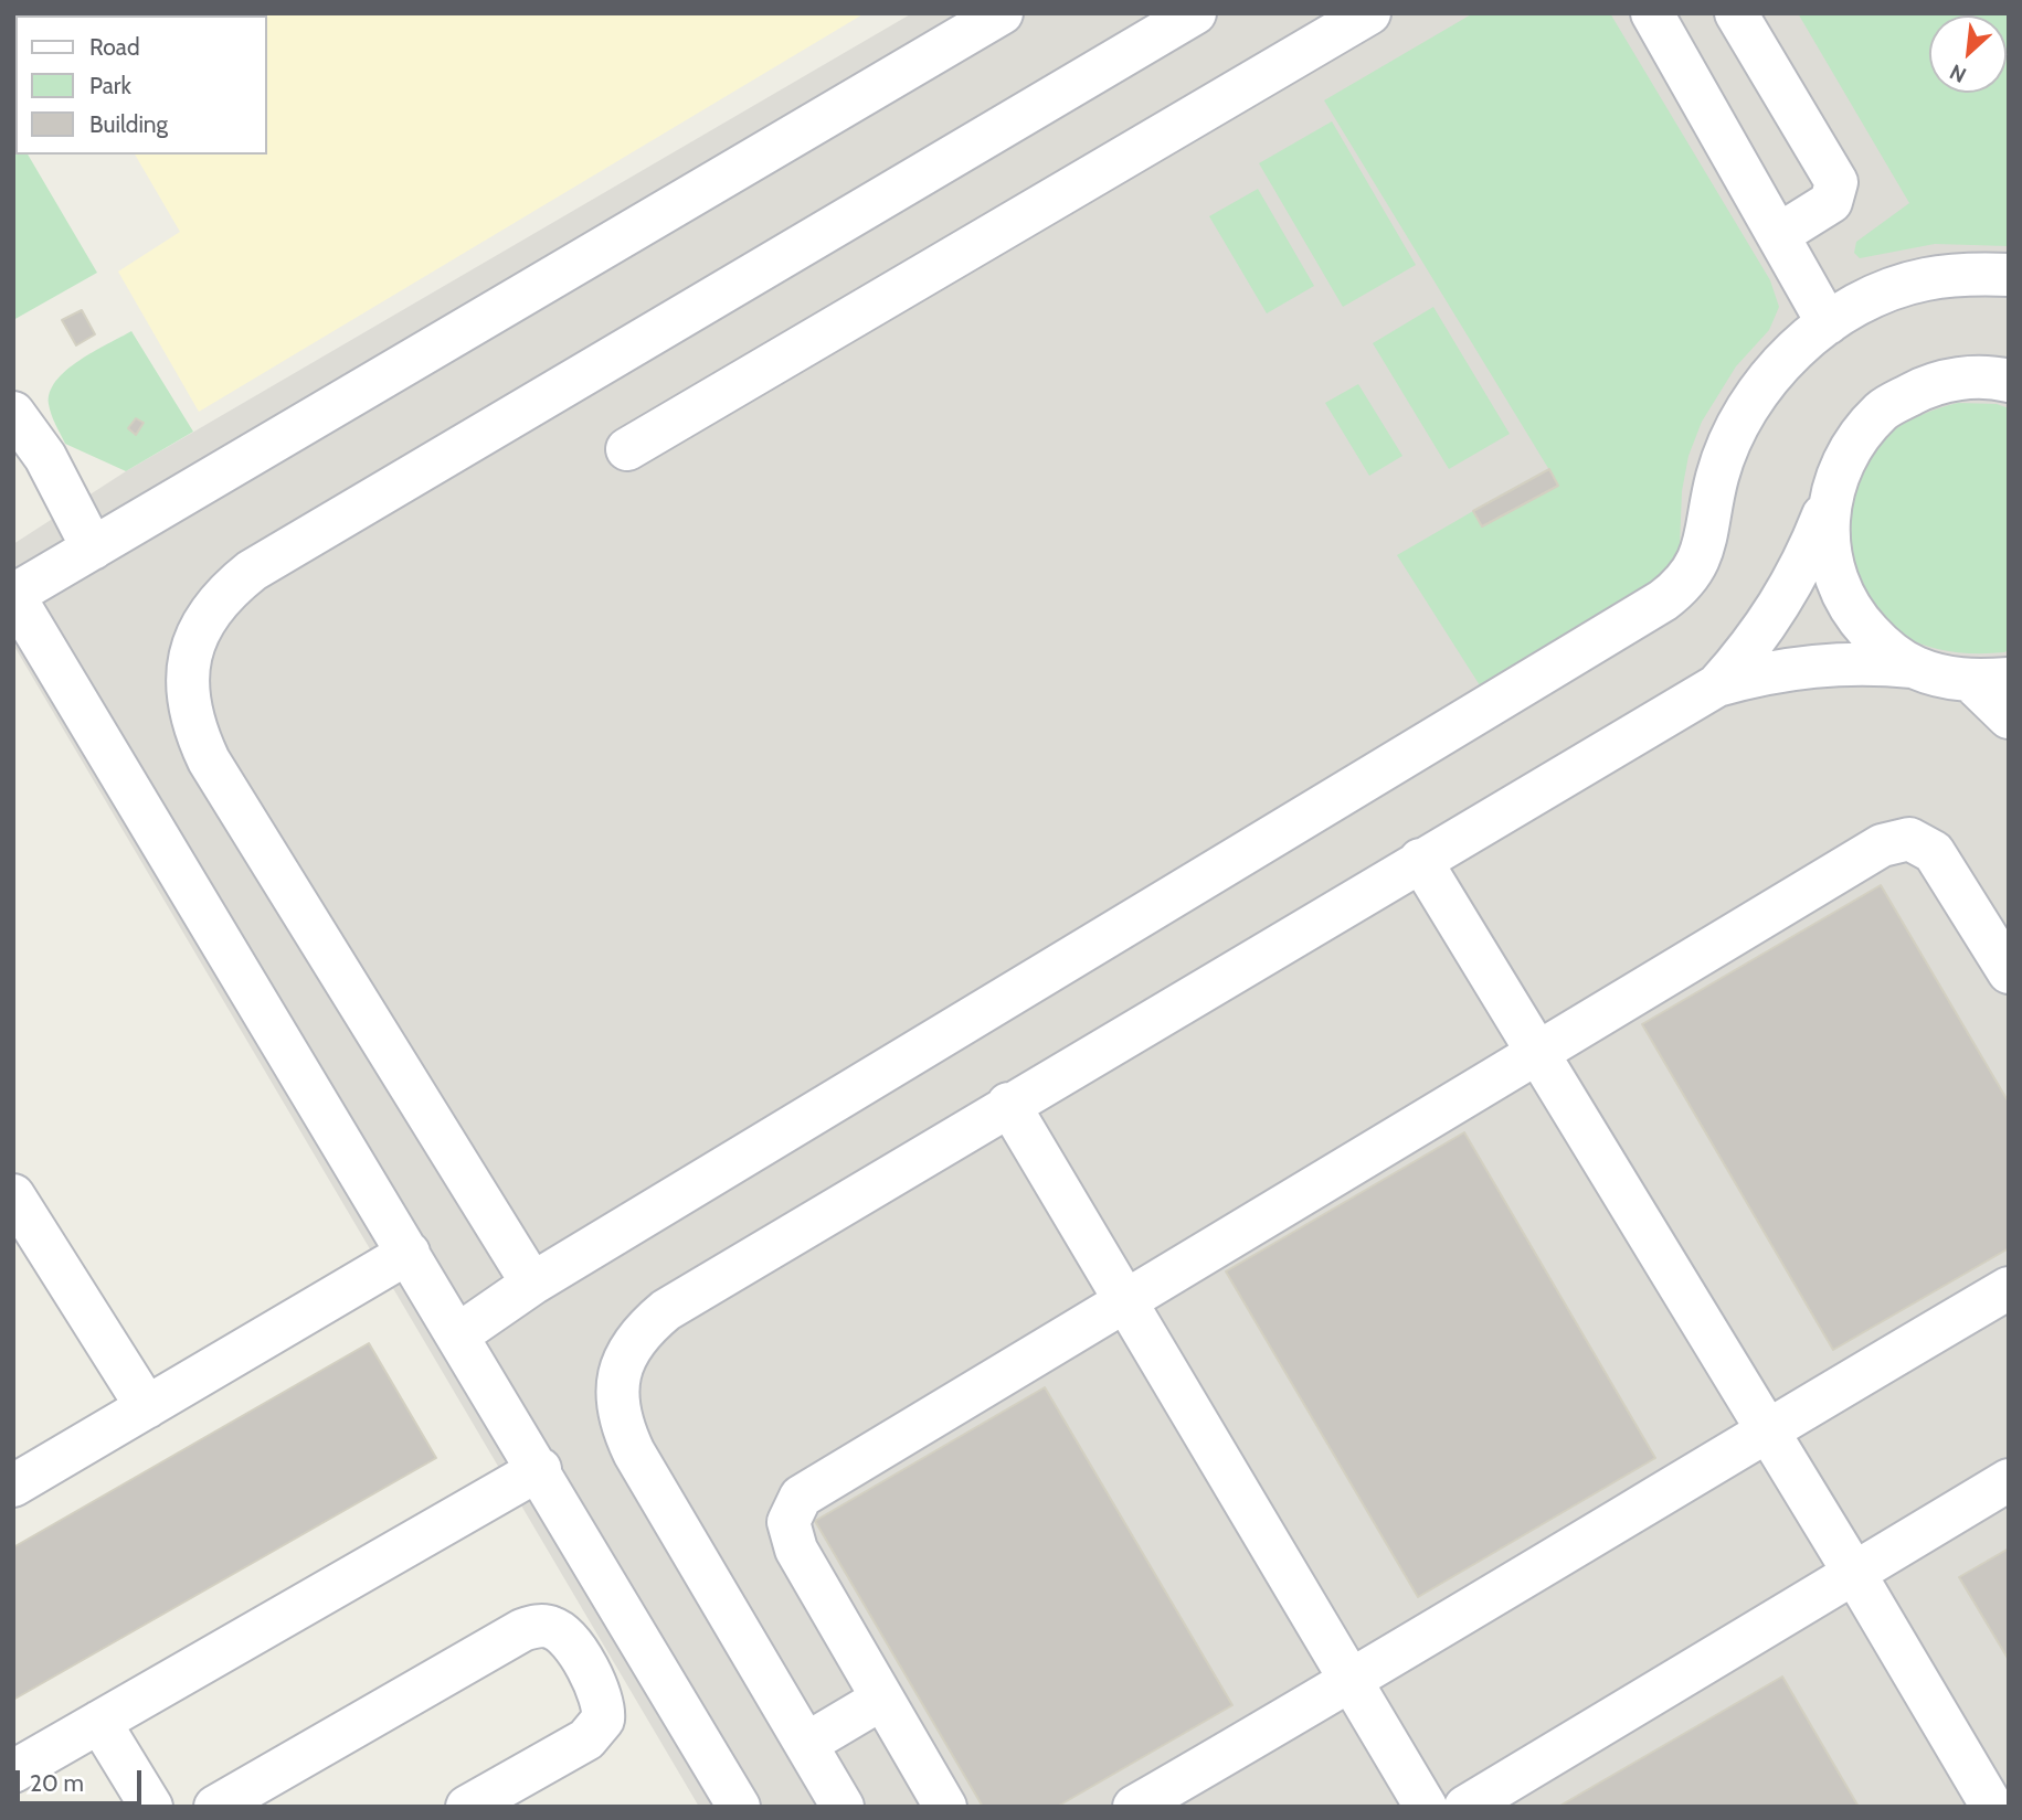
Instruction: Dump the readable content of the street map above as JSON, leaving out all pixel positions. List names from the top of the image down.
{
  "legend": ["Road", "Park", "Building"],
  "scale_bar": "20 m",
  "north": "bottom left"
}
